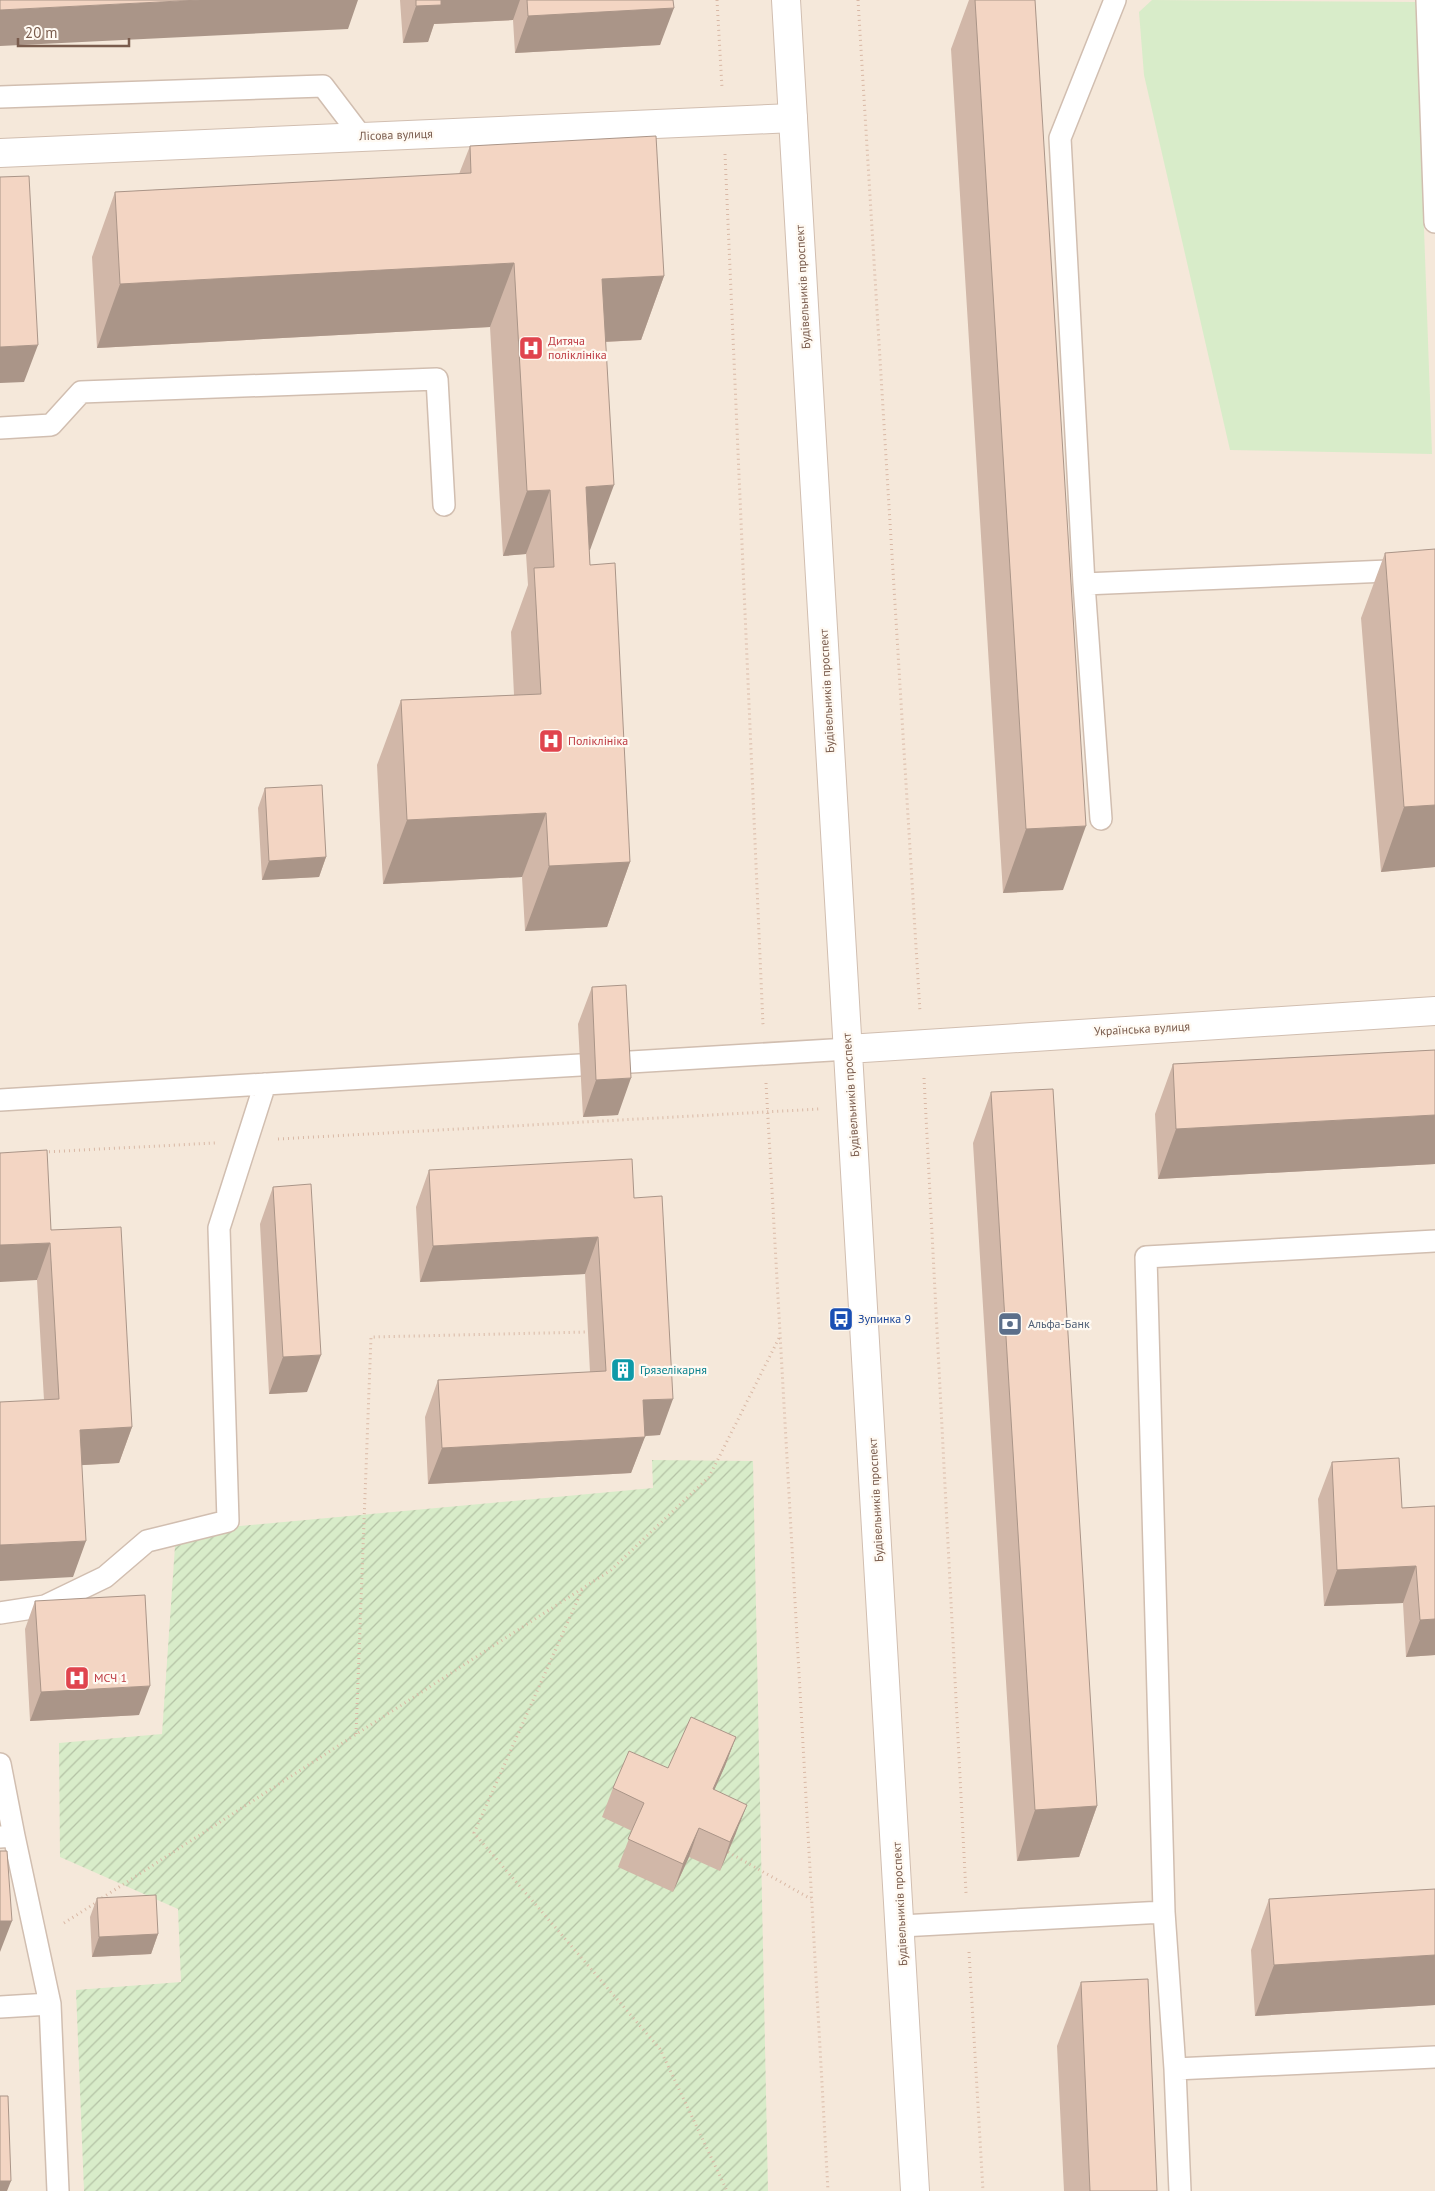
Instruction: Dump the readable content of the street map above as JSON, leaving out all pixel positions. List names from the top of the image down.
{
  "streets": {
    "street": ["Лісова вулиця", "Будівельників проспект", "Українська вулиця"]
  },
  "crossings": [
    ["Лісова вулиця", "Будівельників проспект"],
    ["Будівельників проспект", "Українська вулиця"]
  ],
  "places": {
    "hospital": ["Дитяча поліклініка", "Поліклініка", "МСЧ 1"],
    "bus stop": ["Зупинка 9"],
    "bank": ["Альфа-Банк"],
    "building": ["Грязелікарня"]
  },
  "scale_bar": "20 m"
}
